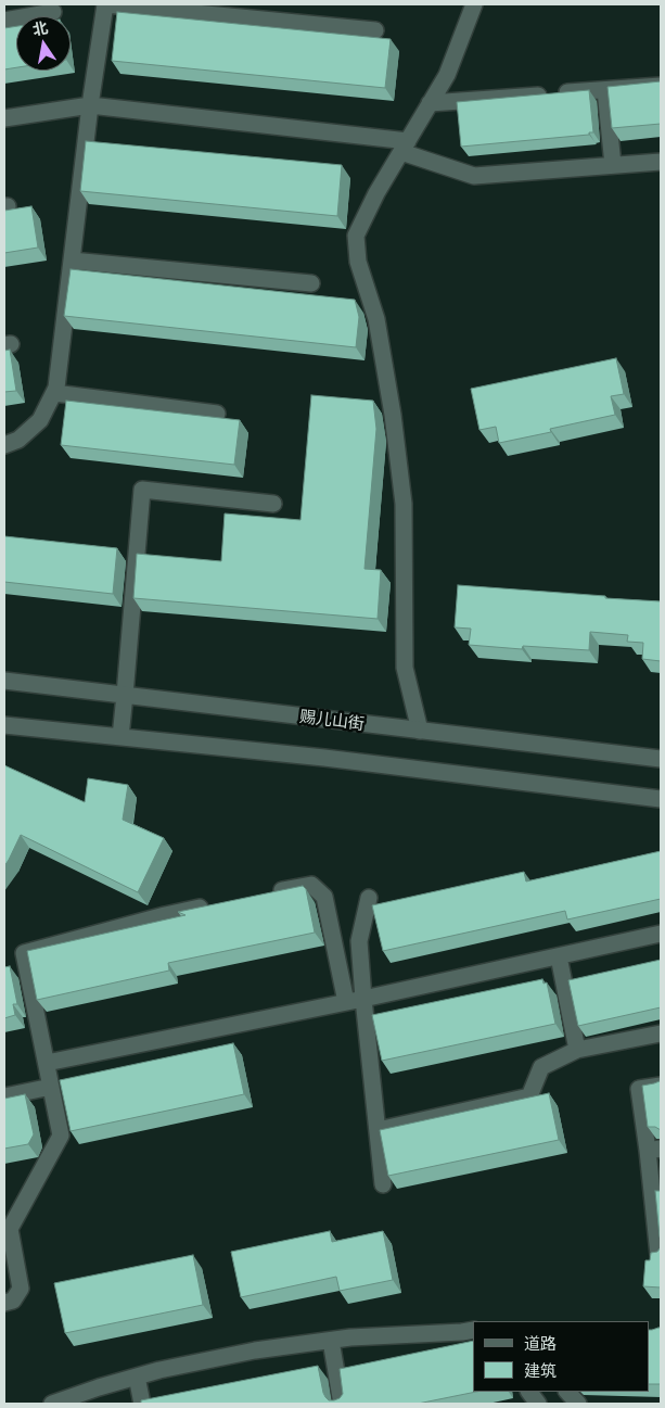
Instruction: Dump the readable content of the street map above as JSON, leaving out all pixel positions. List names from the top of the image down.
{
  "streets": {
    "street": ["赐儿山街"]
  },
  "legend": ["道路", "建筑"],
  "north": "top"
}
